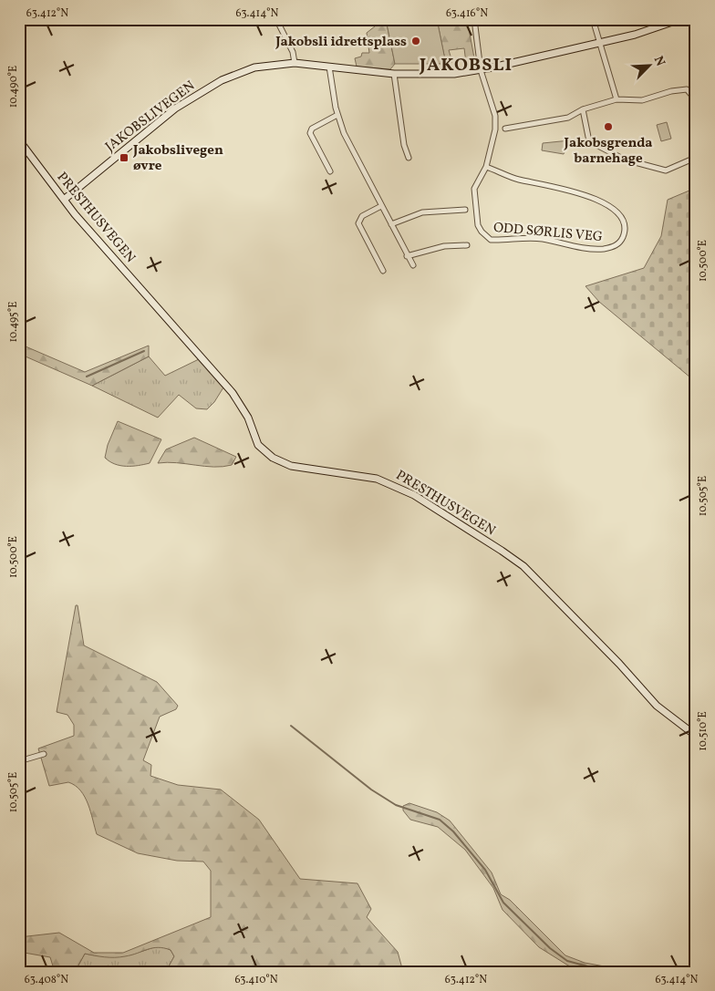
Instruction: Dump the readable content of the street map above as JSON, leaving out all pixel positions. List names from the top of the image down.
{
  "streets": {
    "street": ["JAKOBSLIVEGEN", "PRESTHUSVEGEN", "ODD SØRLIS VEG"]
  },
  "crossings": [
    ["JAKOBSLIVEGEN", "PRESTHUSVEGEN"],
    ["JAKOBSLIVEGEN", "ODD SØRLIS VEG"]
  ],
  "districts": ["JAKOBSLI"],
  "places": {
    "other": ["Jakobsli idrettsplass", "Jakobsgrenda barnehage"],
    "transit": ["Jakobslivegen øvre"]
  },
  "north": "top right",
  "coordinates": [
    "63.412°N",
    "63.414°N",
    "63.416°N",
    "10.490°E",
    "10.500°E",
    "10.495°E",
    "10.505°E",
    "10.510°E",
    "63.408°N",
    "63.410°N"
  ]
}
